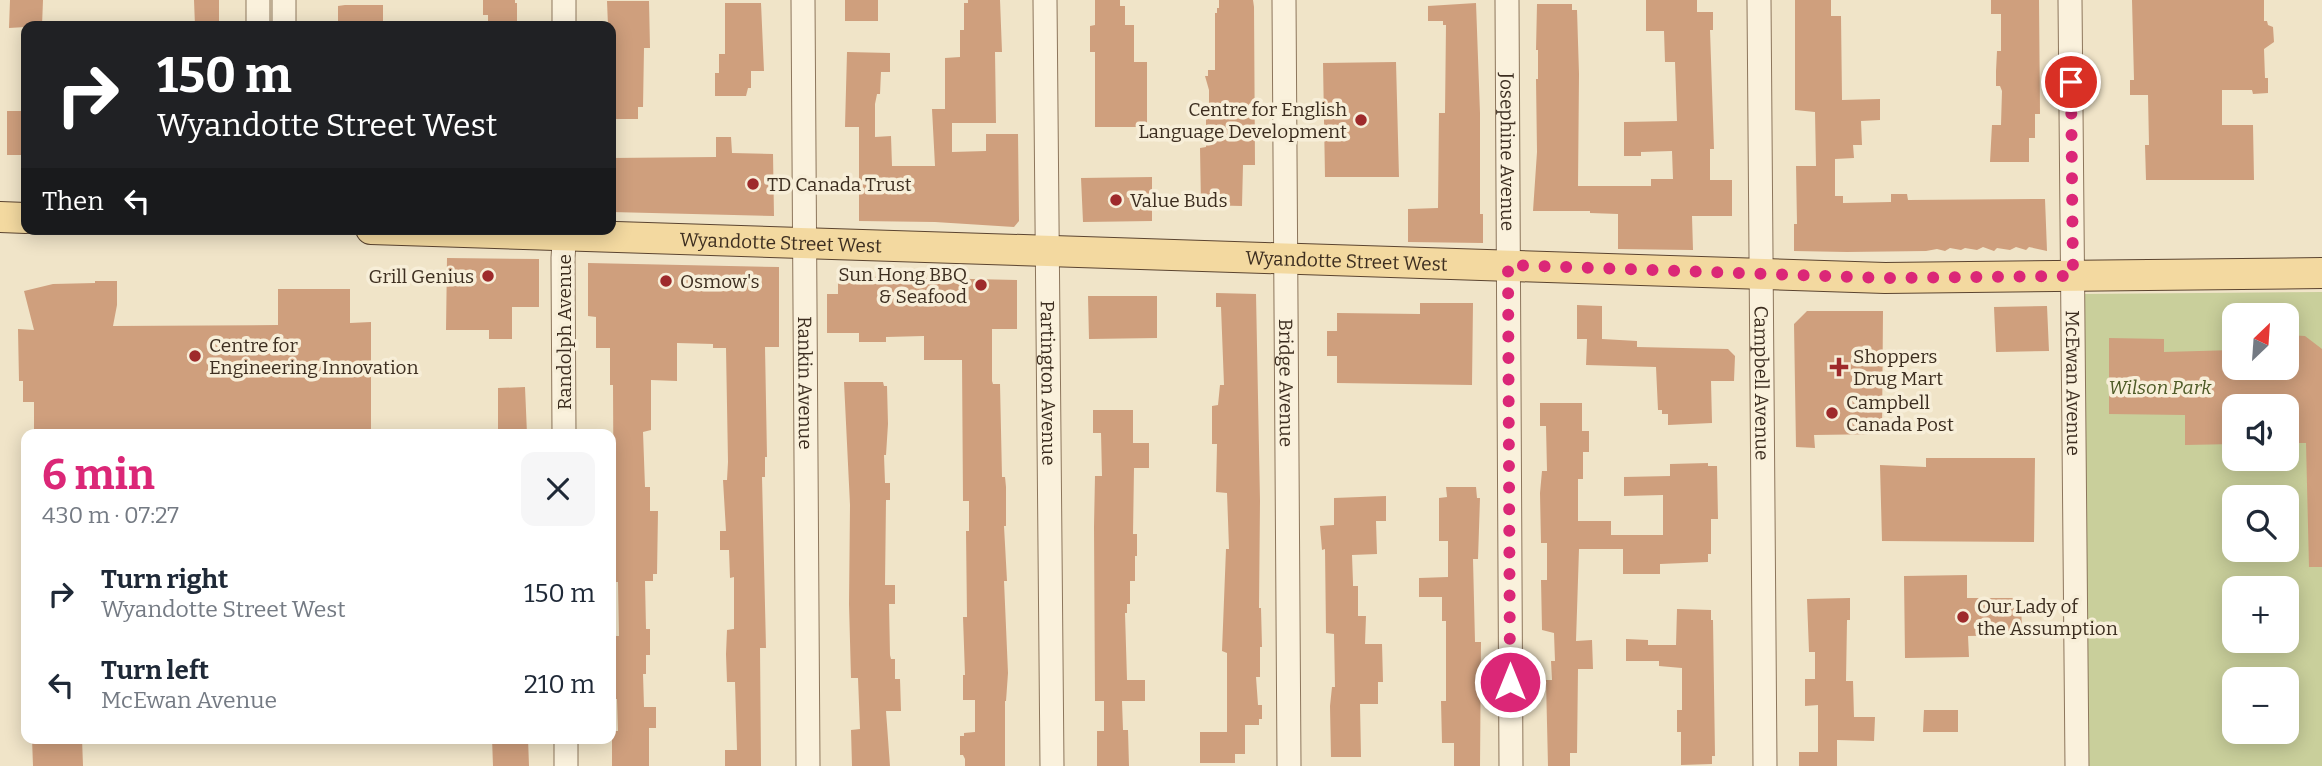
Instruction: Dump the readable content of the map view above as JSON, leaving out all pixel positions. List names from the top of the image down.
{
  "streets": {
    "main road": ["Wyandotte Street West"],
    "street": [
      "Josephine Avenue",
      "Randolph Avenue",
      "Rankin Avenue",
      "Partington Avenue",
      "Bridge Avenue",
      "Campbell Avenue",
      "McEwan Avenue"
    ]
  },
  "crossings": [
    ["Josephine Avenue", "Wyandotte Street West"],
    ["Wyandotte Street West", "Rankin Avenue"],
    ["Wyandotte Street West", "Partington Avenue"],
    ["Wyandotte Street West", "Bridge Avenue"],
    ["Wyandotte Street West", "Campbell Avenue"],
    ["Wyandotte Street West", "McEwan Avenue"]
  ],
  "parks": ["Wilson Park"],
  "places": {
    "other": [
      "Centre for English Language Development",
      "TD Canada Trust",
      "Value Buds",
      "Grill Genius",
      "Osmow's",
      "Sun Hong BBQ & Seafood",
      "Centre for Engineering Innovation",
      "Campbell Canada Post",
      "Our Lady of the Assumption"
    ],
    "health": ["Shoppers Drug Mart"]
  },
  "north": "top right",
  "page": {
    "turn": ["150 m", "Wyandotte Street West"],
    "then": "Then",
    "map_buttons": ["+", "−"],
    "heading": ["6 min", "430 m · 07:27"],
    "list": [
      {
        "name": "Turn right",
        "note": "Wyandotte Street West",
        "value": "150 m"
      },
      {
        "name": "Turn left",
        "note": "McEwan Avenue",
        "value": "210 m"
      }
    ]
  }
}
